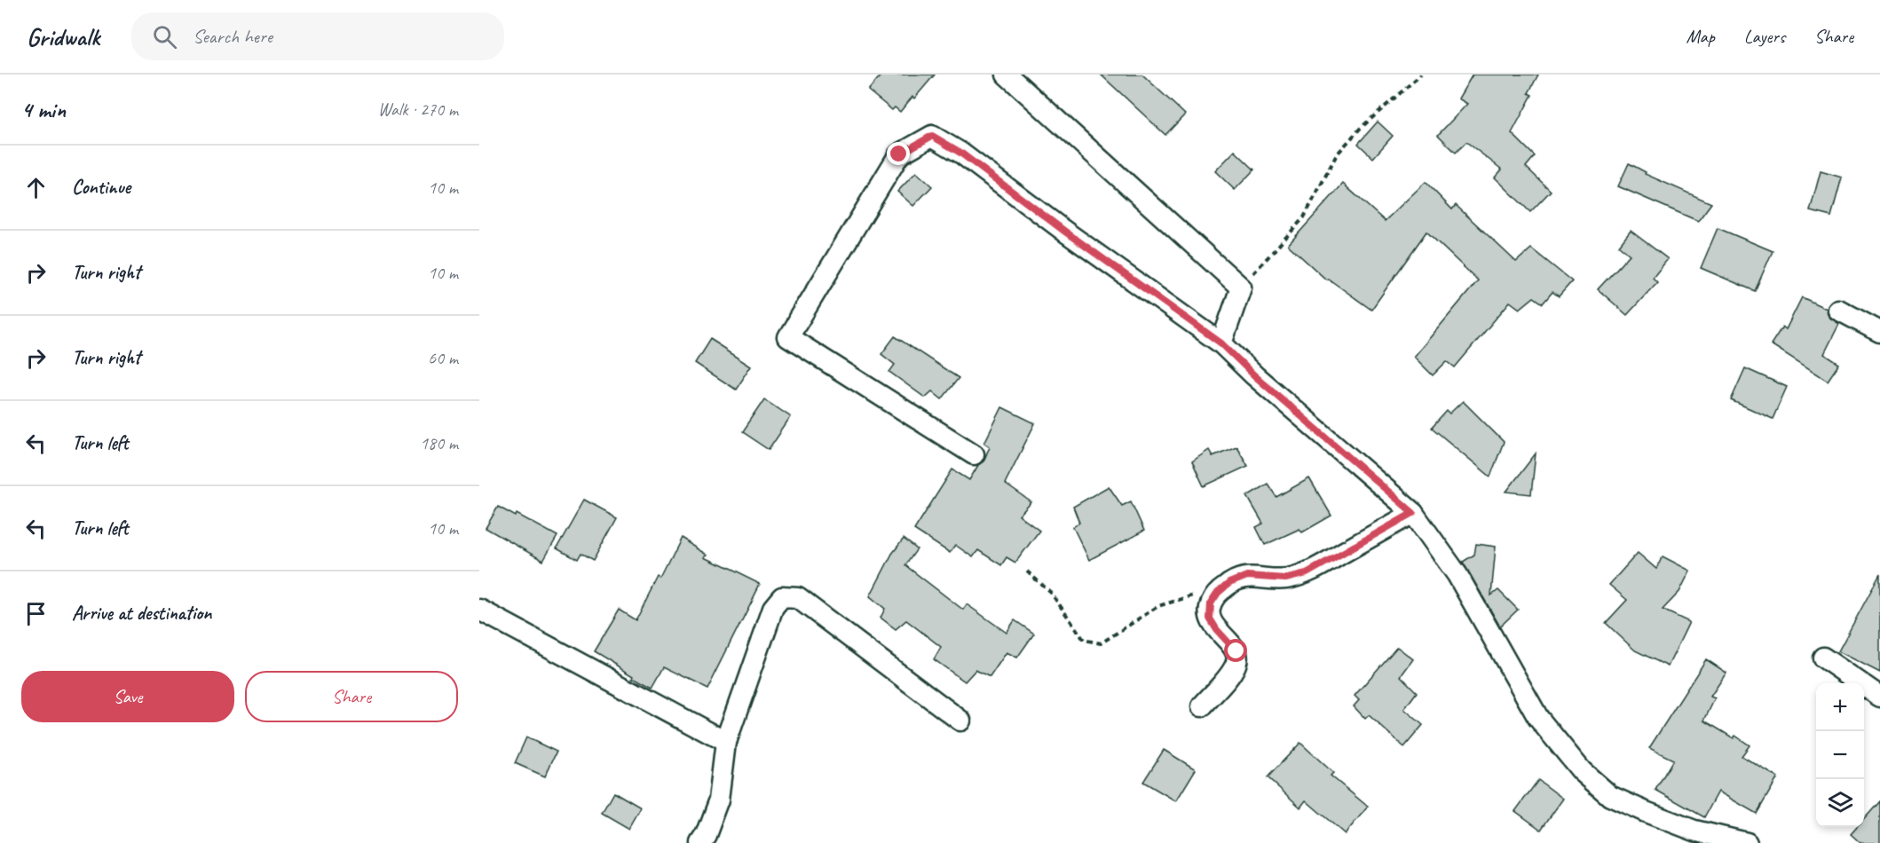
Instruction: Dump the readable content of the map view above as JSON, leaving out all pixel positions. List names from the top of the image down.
{
  "page": {
    "header": "Gridwalk",
    "search": "Search here",
    "nav": ["Map", "Layers", "Share"],
    "heading": ["4 min", "Walk · 270 m"],
    "list": [
      ["Continue", "10 m"],
      ["Turn right", "10 m"],
      ["Turn right", "60 m"],
      ["Turn left", "180 m"],
      ["Turn left", "10 m"],
      "Arrive at destination"
    ],
    "buttons": ["Save", "Share"],
    "map_buttons": ["+", "−"]
  }
}
